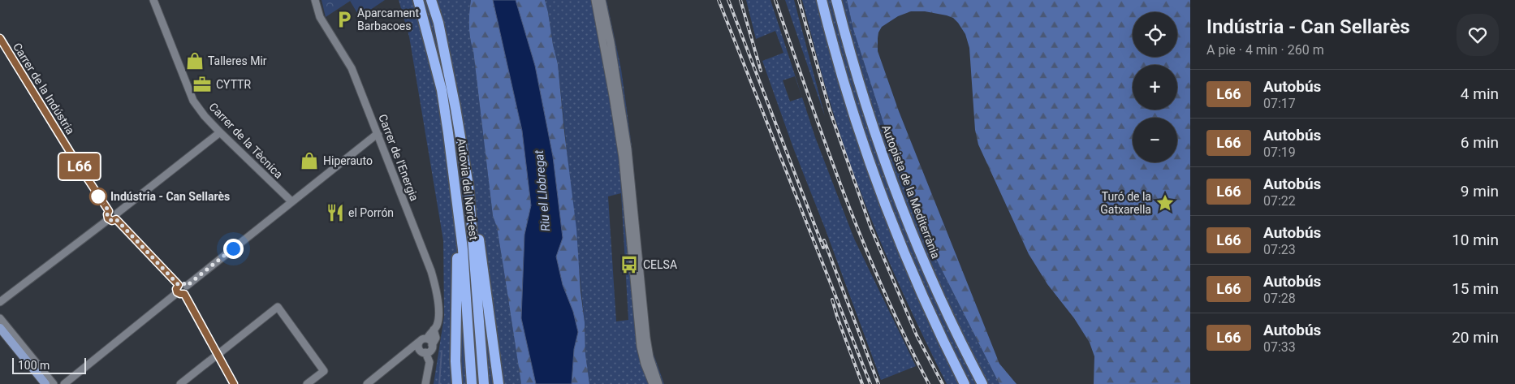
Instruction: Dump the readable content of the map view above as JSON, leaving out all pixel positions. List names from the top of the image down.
{
  "streets": {
    "highway": ["Autovia del Nord-est", "Autopista de la Mediterrània"],
    "street": ["Carrer de la Indústria", "Carrer de la Tècnica", "Carrer de l'Energia"]
  },
  "water": ["Riu el Llobregat"],
  "places": {
    "parking": ["Aparcament Barbacoes"],
    "shop": ["Talleres Mir", "Hiperauto"],
    "office": ["CYTTR"],
    "other": ["Indústria - Can Sellarès"],
    "place": ["Turó de la Gatxarella"],
    "restaurant": ["el Porrón"],
    "bus stop": ["CELSA"]
  },
  "lines": ["bus line L66"],
  "scale_bar": "100 m",
  "page": {
    "on_map": "L66",
    "heading": ["Indústria - Can Sellarès", "A pie · 4 min · 260 m"],
    "map_buttons": ["+", "−"],
    "list": [
      {
        "mark": "L66",
        "name": "Autobús",
        "note": "07:17",
        "value": "4 min"
      },
      {
        "mark": "L66",
        "name": "Autobús",
        "note": "07:19",
        "value": "6 min"
      },
      {
        "mark": "L66",
        "name": "Autobús",
        "note": "07:22",
        "value": "9 min"
      },
      {
        "mark": "L66",
        "name": "Autobús",
        "note": "07:23",
        "value": "10 min"
      },
      {
        "mark": "L66",
        "name": "Autobús",
        "note": "07:28",
        "value": "15 min"
      },
      {
        "mark": "L66",
        "name": "Autobús",
        "note": "07:33",
        "value": "20 min"
      }
    ],
    "scale": "100 m"
  }
}
